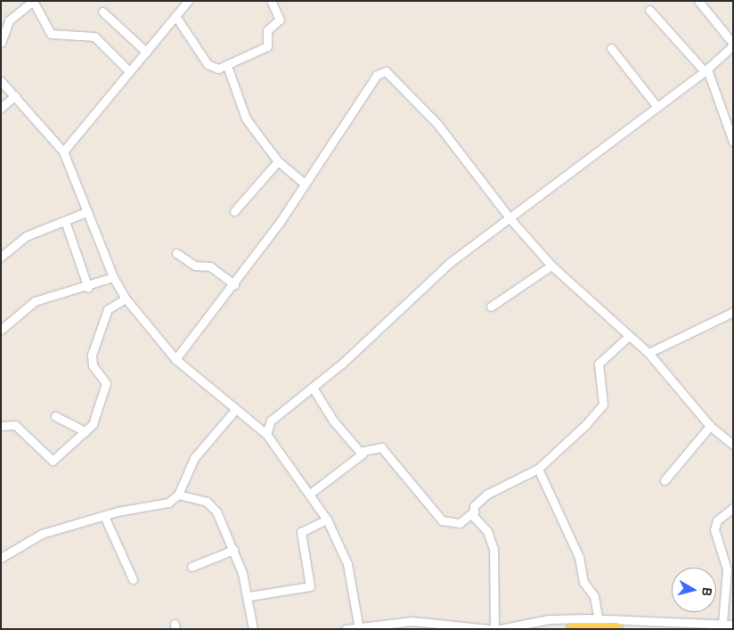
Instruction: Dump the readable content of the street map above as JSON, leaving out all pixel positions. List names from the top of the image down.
{
  "north": "right"
}
